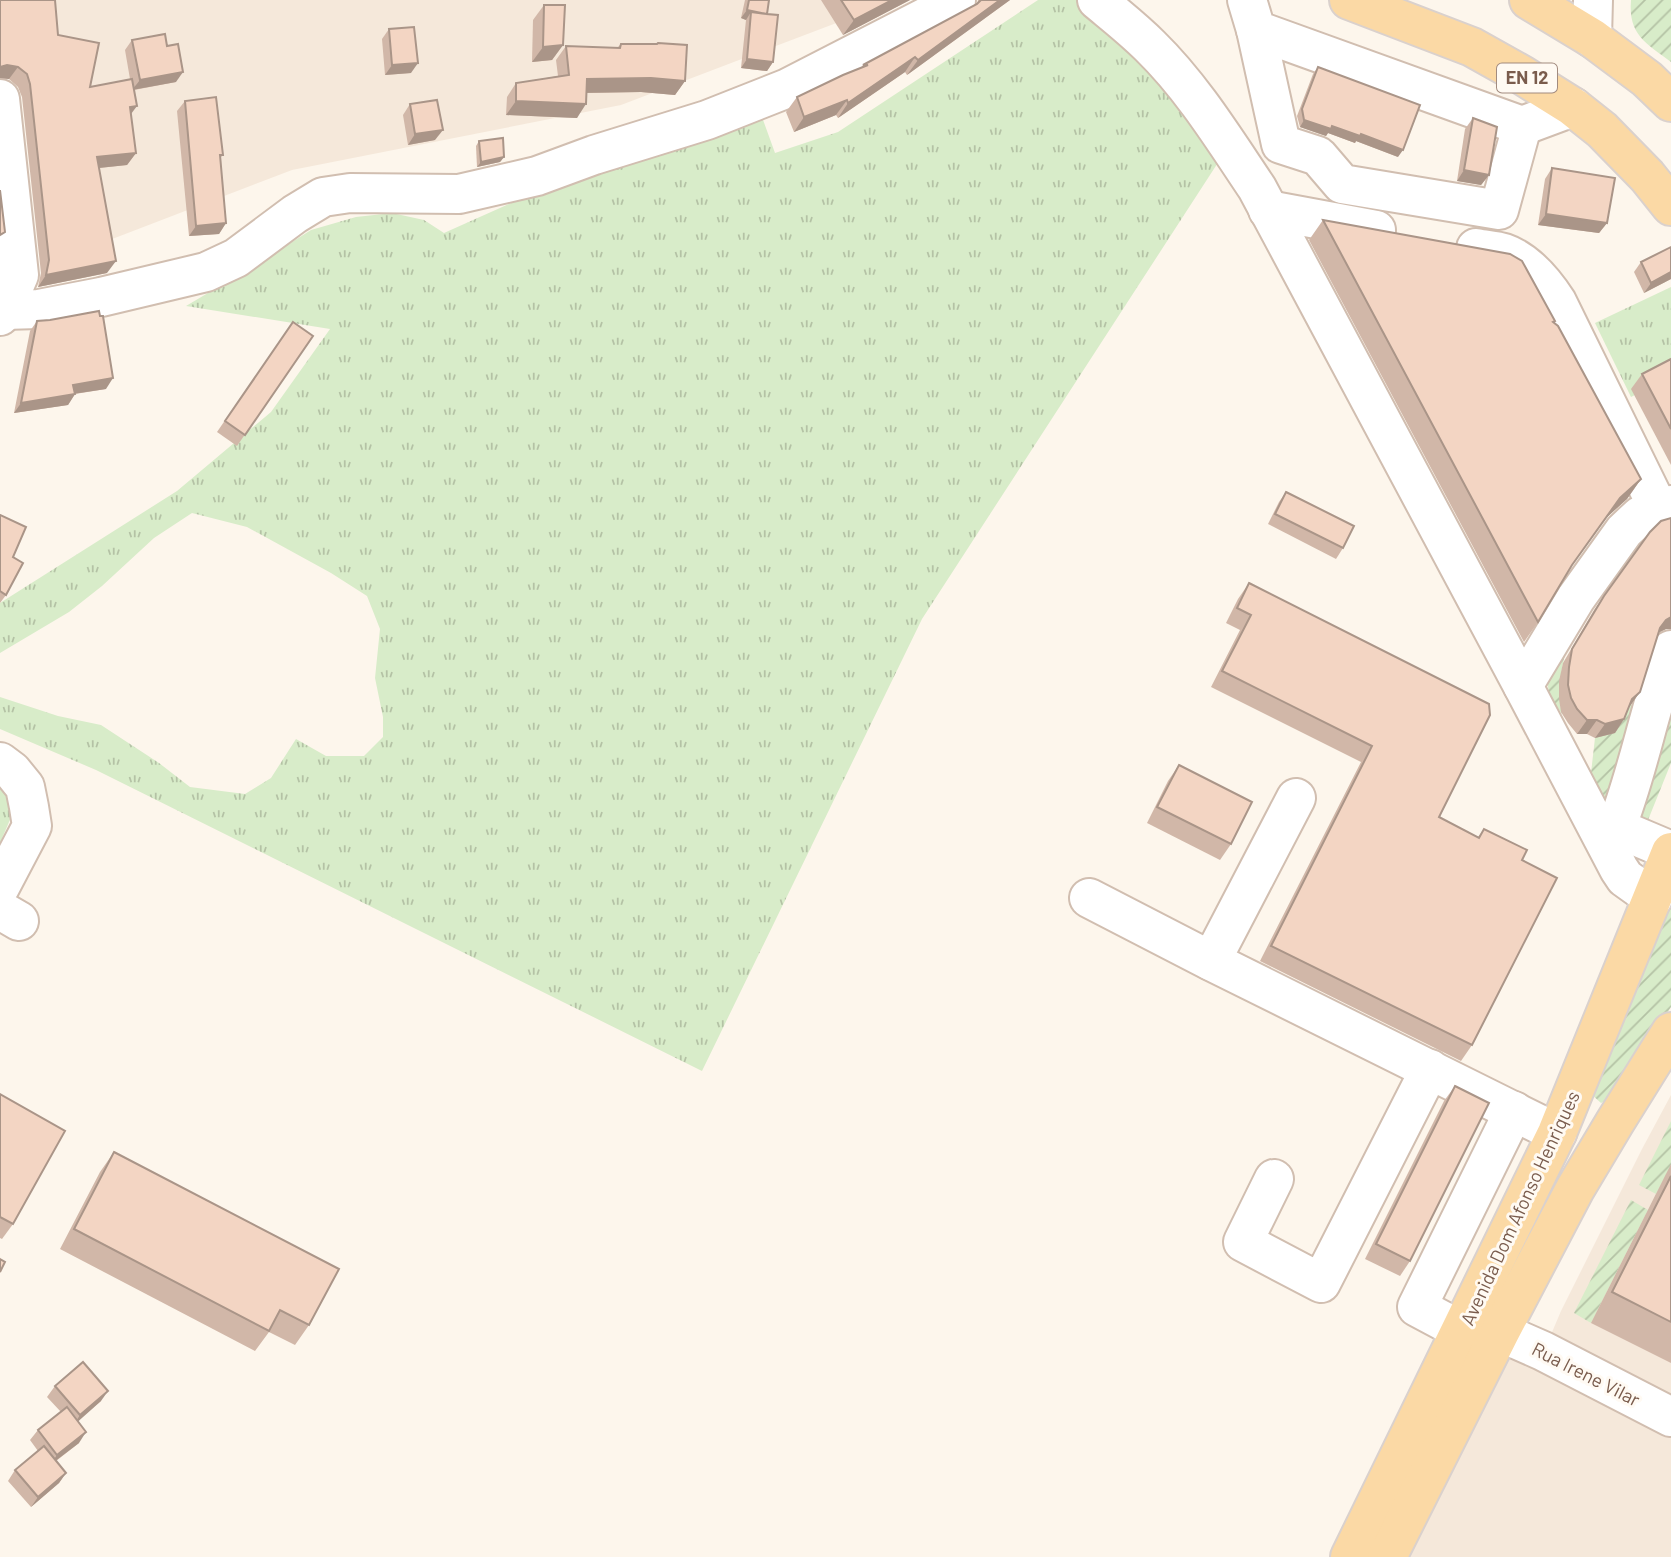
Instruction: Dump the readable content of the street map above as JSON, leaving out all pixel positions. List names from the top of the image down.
{
  "streets": {
    "main road": ["EN 12", "Avenida Dom Afonso Henriques"],
    "street": ["Rua Irene Vilar"]
  },
  "crossings": [
    ["Avenida Dom Afonso Henriques", "Rua Irene Vilar"]
  ]
}
